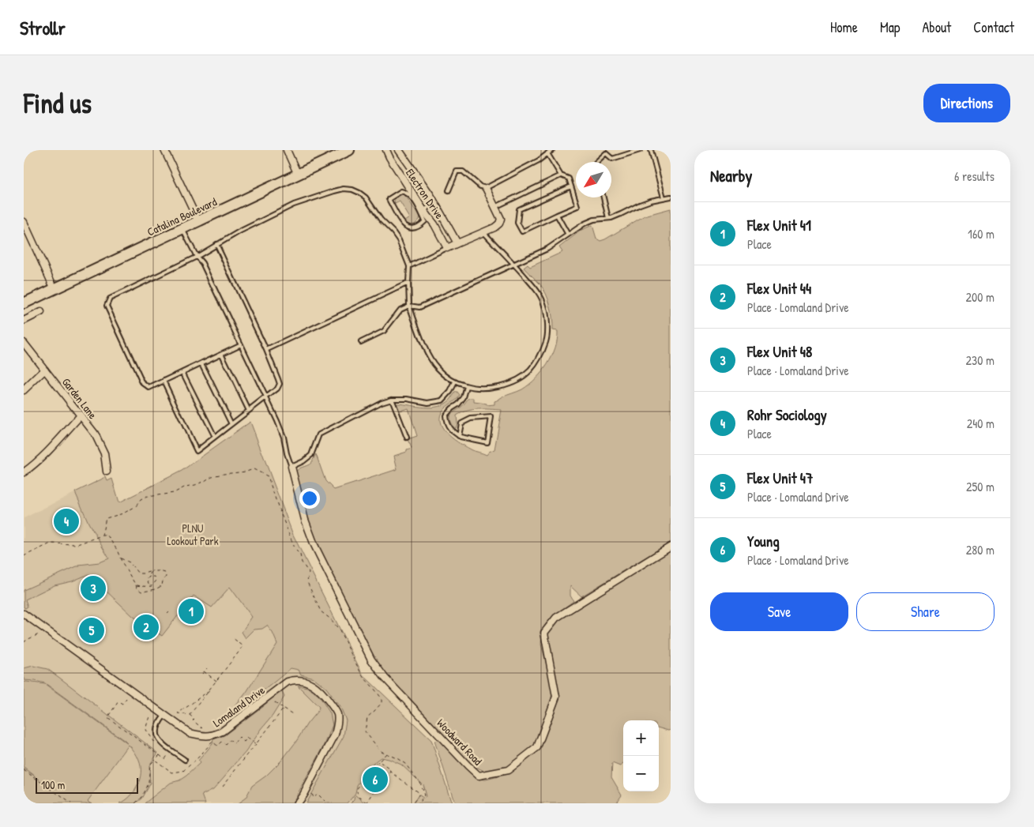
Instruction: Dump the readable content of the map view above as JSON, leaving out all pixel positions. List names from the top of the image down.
{
  "streets": {
    "main road": ["Catalina Boulevard"],
    "street": [
      "Electron Drive",
      "Garden Lane",
      "Lomaland Drive",
      "Woodward Road"
    ]
  },
  "parks": ["PLNU Lookout Park"],
  "scale_bar": "100 m",
  "north": "bottom left",
  "page": {
    "header": "Strollr",
    "nav": [
      "Home",
      "Map",
      "About",
      "Contact"
    ],
    "buttons": [
      "Directions",
      ["Save", "Share"]
    ],
    "title": "Find us",
    "heading": ["Nearby", "6 results"],
    "list": [
      {
        "mark": "1",
        "name": "Flex Unit 41",
        "note": "Place",
        "value": "160 m"
      },
      {
        "mark": "2",
        "name": "Flex Unit 44",
        "note": "Place · Lomaland Drive",
        "value": "200 m"
      },
      {
        "mark": "3",
        "name": "Flex Unit 48",
        "note": "Place · Lomaland Drive",
        "value": "230 m"
      },
      {
        "mark": "4",
        "name": "Rohr Sociology",
        "note": "Place",
        "value": "240 m"
      },
      {
        "mark": "5",
        "name": "Flex Unit 47",
        "note": "Place · Lomaland Drive",
        "value": "250 m"
      },
      {
        "mark": "6",
        "name": "Young",
        "note": "Place · Lomaland Drive",
        "value": "280 m"
      }
    ],
    "pins": [
      "4",
      "3",
      "1",
      "2",
      "5",
      "6"
    ],
    "map_buttons": ["+", "−"],
    "scale": "100 m"
  }
}
